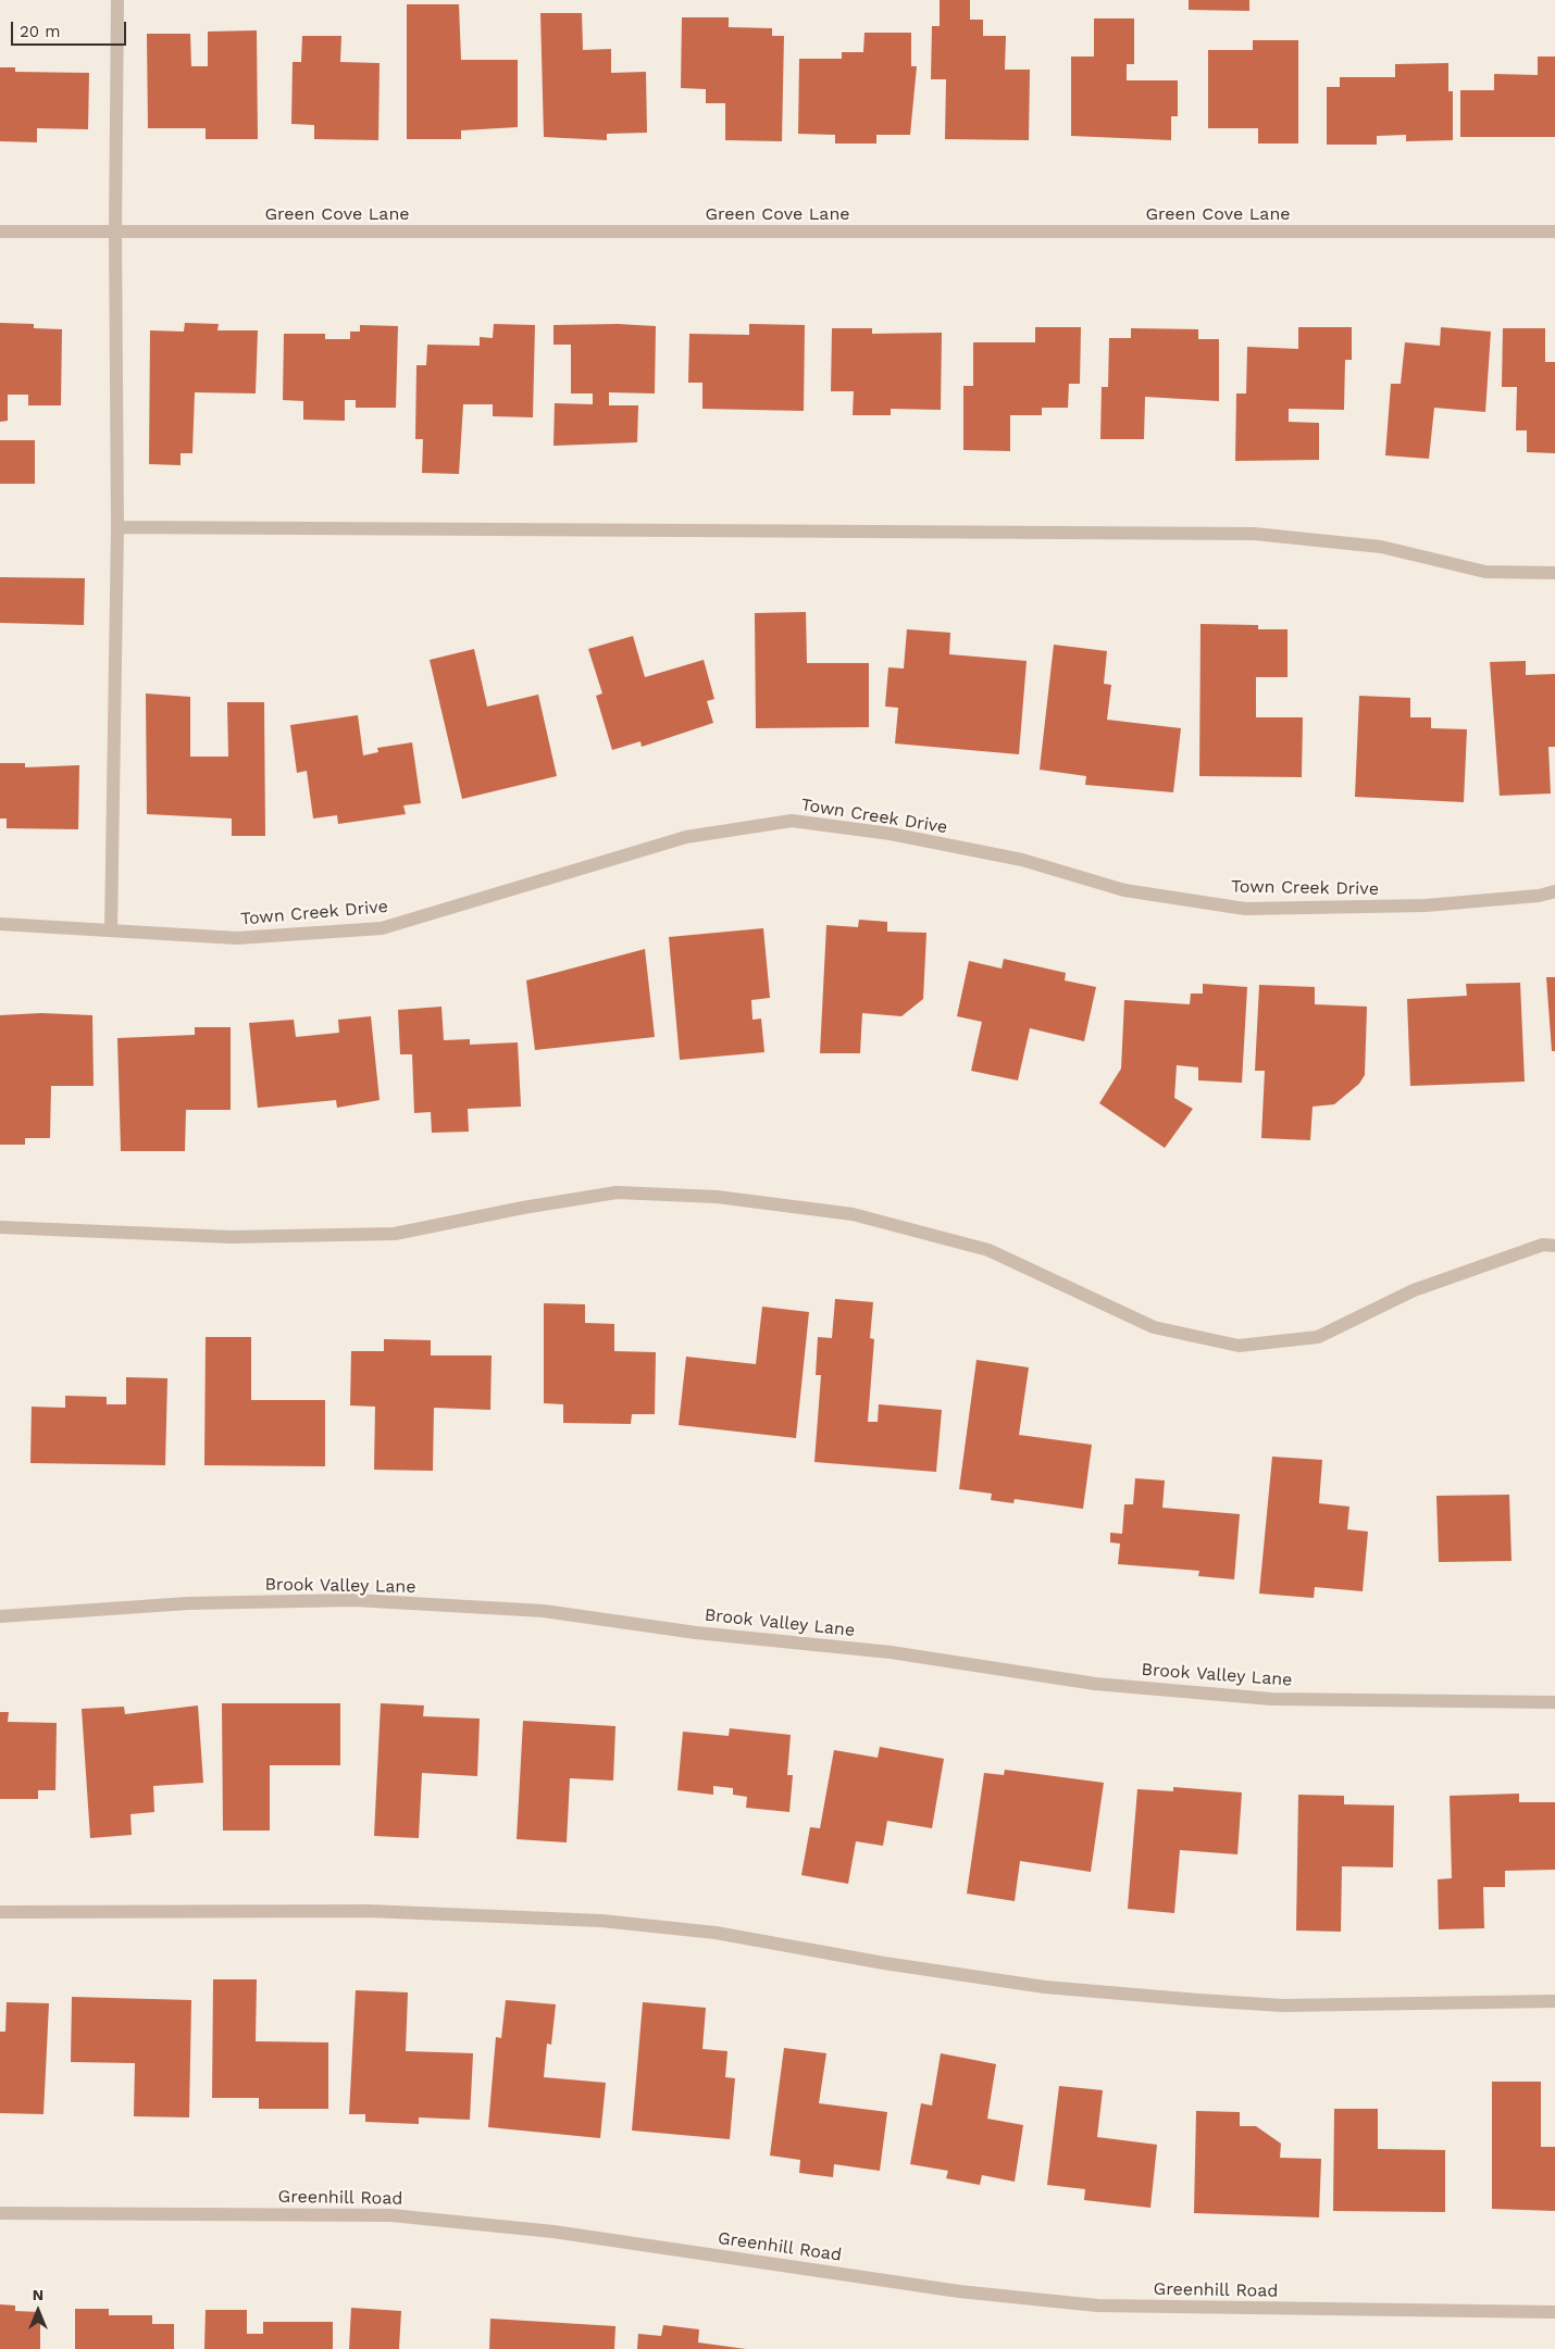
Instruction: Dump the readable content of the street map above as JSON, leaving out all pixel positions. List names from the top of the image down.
{
  "streets": {
    "street": [
      "Green Cove Lane",
      "Town Creek Drive",
      "Brook Valley Lane",
      "Greenhill Road"
    ]
  },
  "scale_bar": "20 m",
  "north": "top"
}
